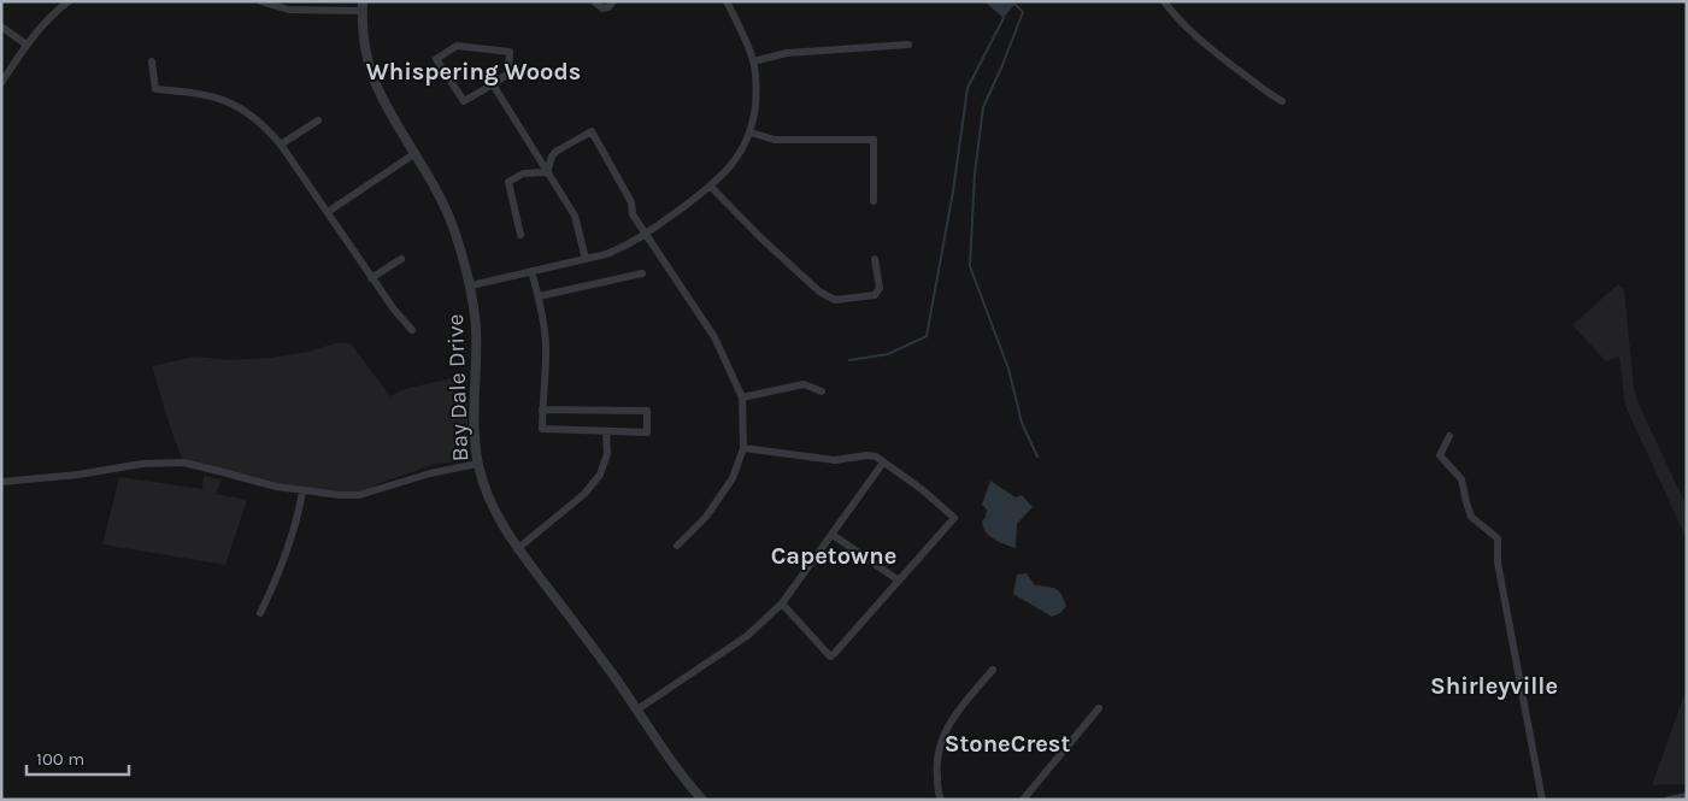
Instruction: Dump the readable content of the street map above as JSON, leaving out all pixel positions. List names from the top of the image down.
{
  "streets": {
    "street": ["Bay Dale Drive"]
  },
  "districts": [
    "Whispering Woods",
    "Capetowne",
    "Shirleyville",
    "StoneCrest"
  ],
  "scale_bar": "100 m"
}
